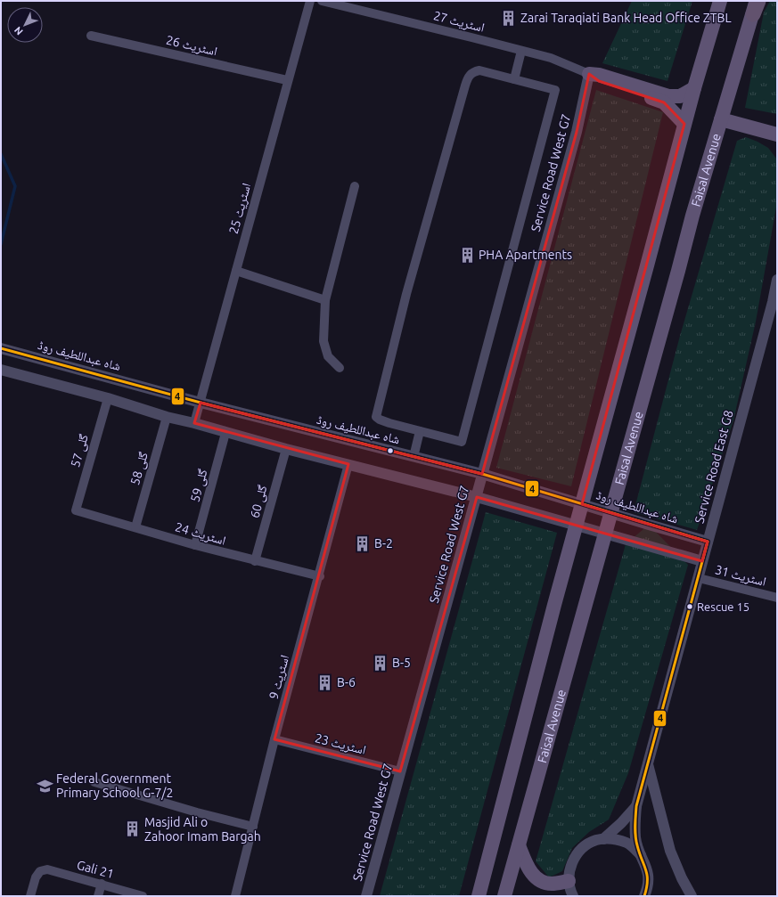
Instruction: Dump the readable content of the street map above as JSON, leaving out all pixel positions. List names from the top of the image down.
{
  "streets": {
    "main road": ["Faisal Avenue"],
    "street": [
      "اسٹریٹ 27",
      "اسٹریٹ 26",
      "Service Road West G7",
      "اسٹریٹ 25",
      "شاہ عبداللطیف روڈ",
      "گلی 57",
      "Service Road East G8",
      "گلی 58",
      "گلی 59",
      "گلی 60",
      "اسٹریٹ 24",
      "اسٹریٹ 31",
      "اسٹریٹ 9",
      "اسٹریٹ 23",
      "Gali 21"
    ]
  },
  "crossings": [
    ["اسٹریٹ 27", "Service Road West G7"],
    ["اسٹریٹ 26", "اسٹریٹ 25"],
    ["Service Road West G7", "شاہ عبداللطیف روڈ"],
    ["Service Road West G7", "اسٹریٹ 23"],
    ["اسٹریٹ 25", "شاہ عبداللطیف روڈ"],
    ["شاہ عبداللطیف روڈ", "Service Road East G8"],
    ["گلی 57", "اسٹریٹ 24"],
    ["Service Road East G8", "اسٹریٹ 31"],
    ["گلی 58", "اسٹریٹ 24"],
    ["گلی 59", "اسٹریٹ 24"],
    ["گلی 60", "اسٹریٹ 24"],
    ["اسٹریٹ 24", "اسٹریٹ 9"],
    ["اسٹریٹ 9", "اسٹریٹ 23"]
  ],
  "places": {
    "building": [
      "Zarai Taraqiati Bank Head Office ZTBL",
      "PHA Apartments",
      "B-2",
      "B-5",
      "B-6",
      "Masjid Ali o Zahoor Imam Bargah"
    ],
    "other": ["Rescue 15"],
    "school or university": ["Federal Government Primary School G-7/2"]
  },
  "lines": ["transit line 4"],
  "north": "bottom left"
}
